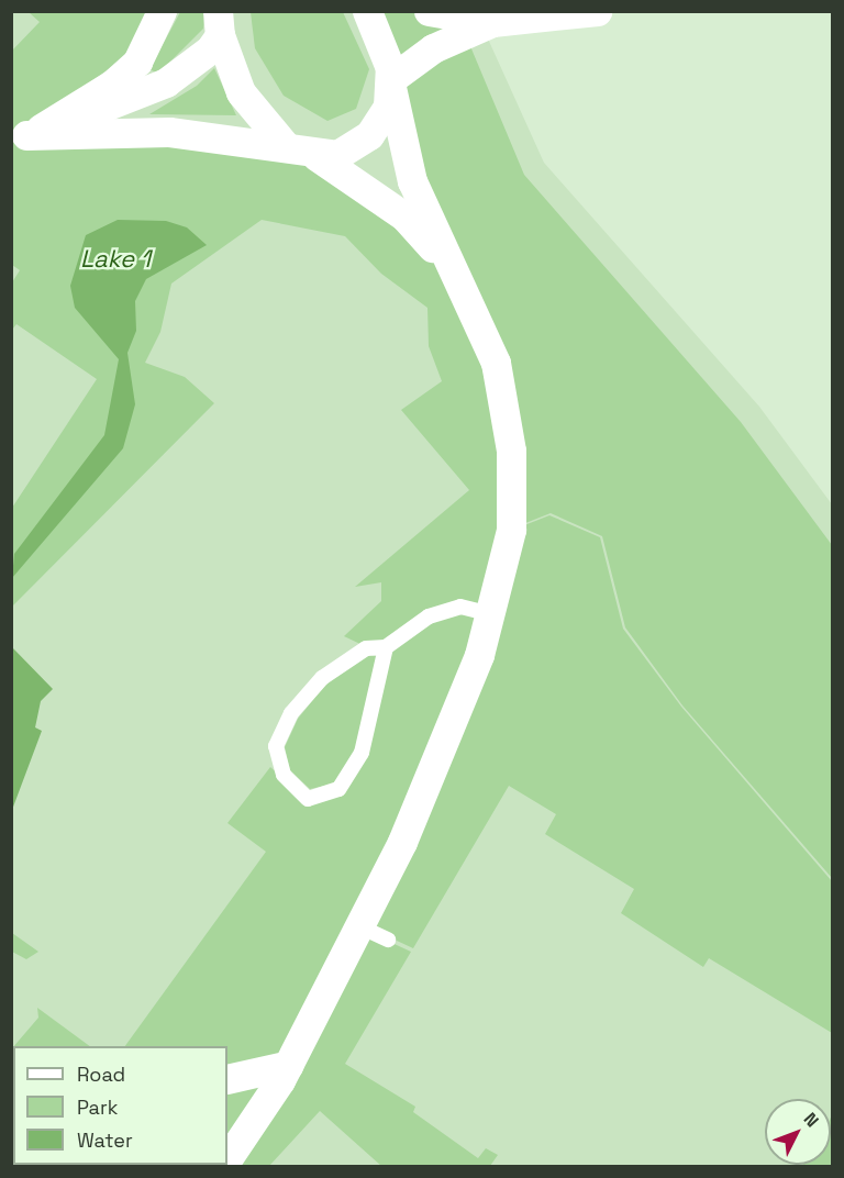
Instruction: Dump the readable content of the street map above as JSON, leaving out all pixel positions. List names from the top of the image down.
{
  "water": ["Lake 1"],
  "legend": ["Road", "Park", "Water"],
  "north": "top right"
}
